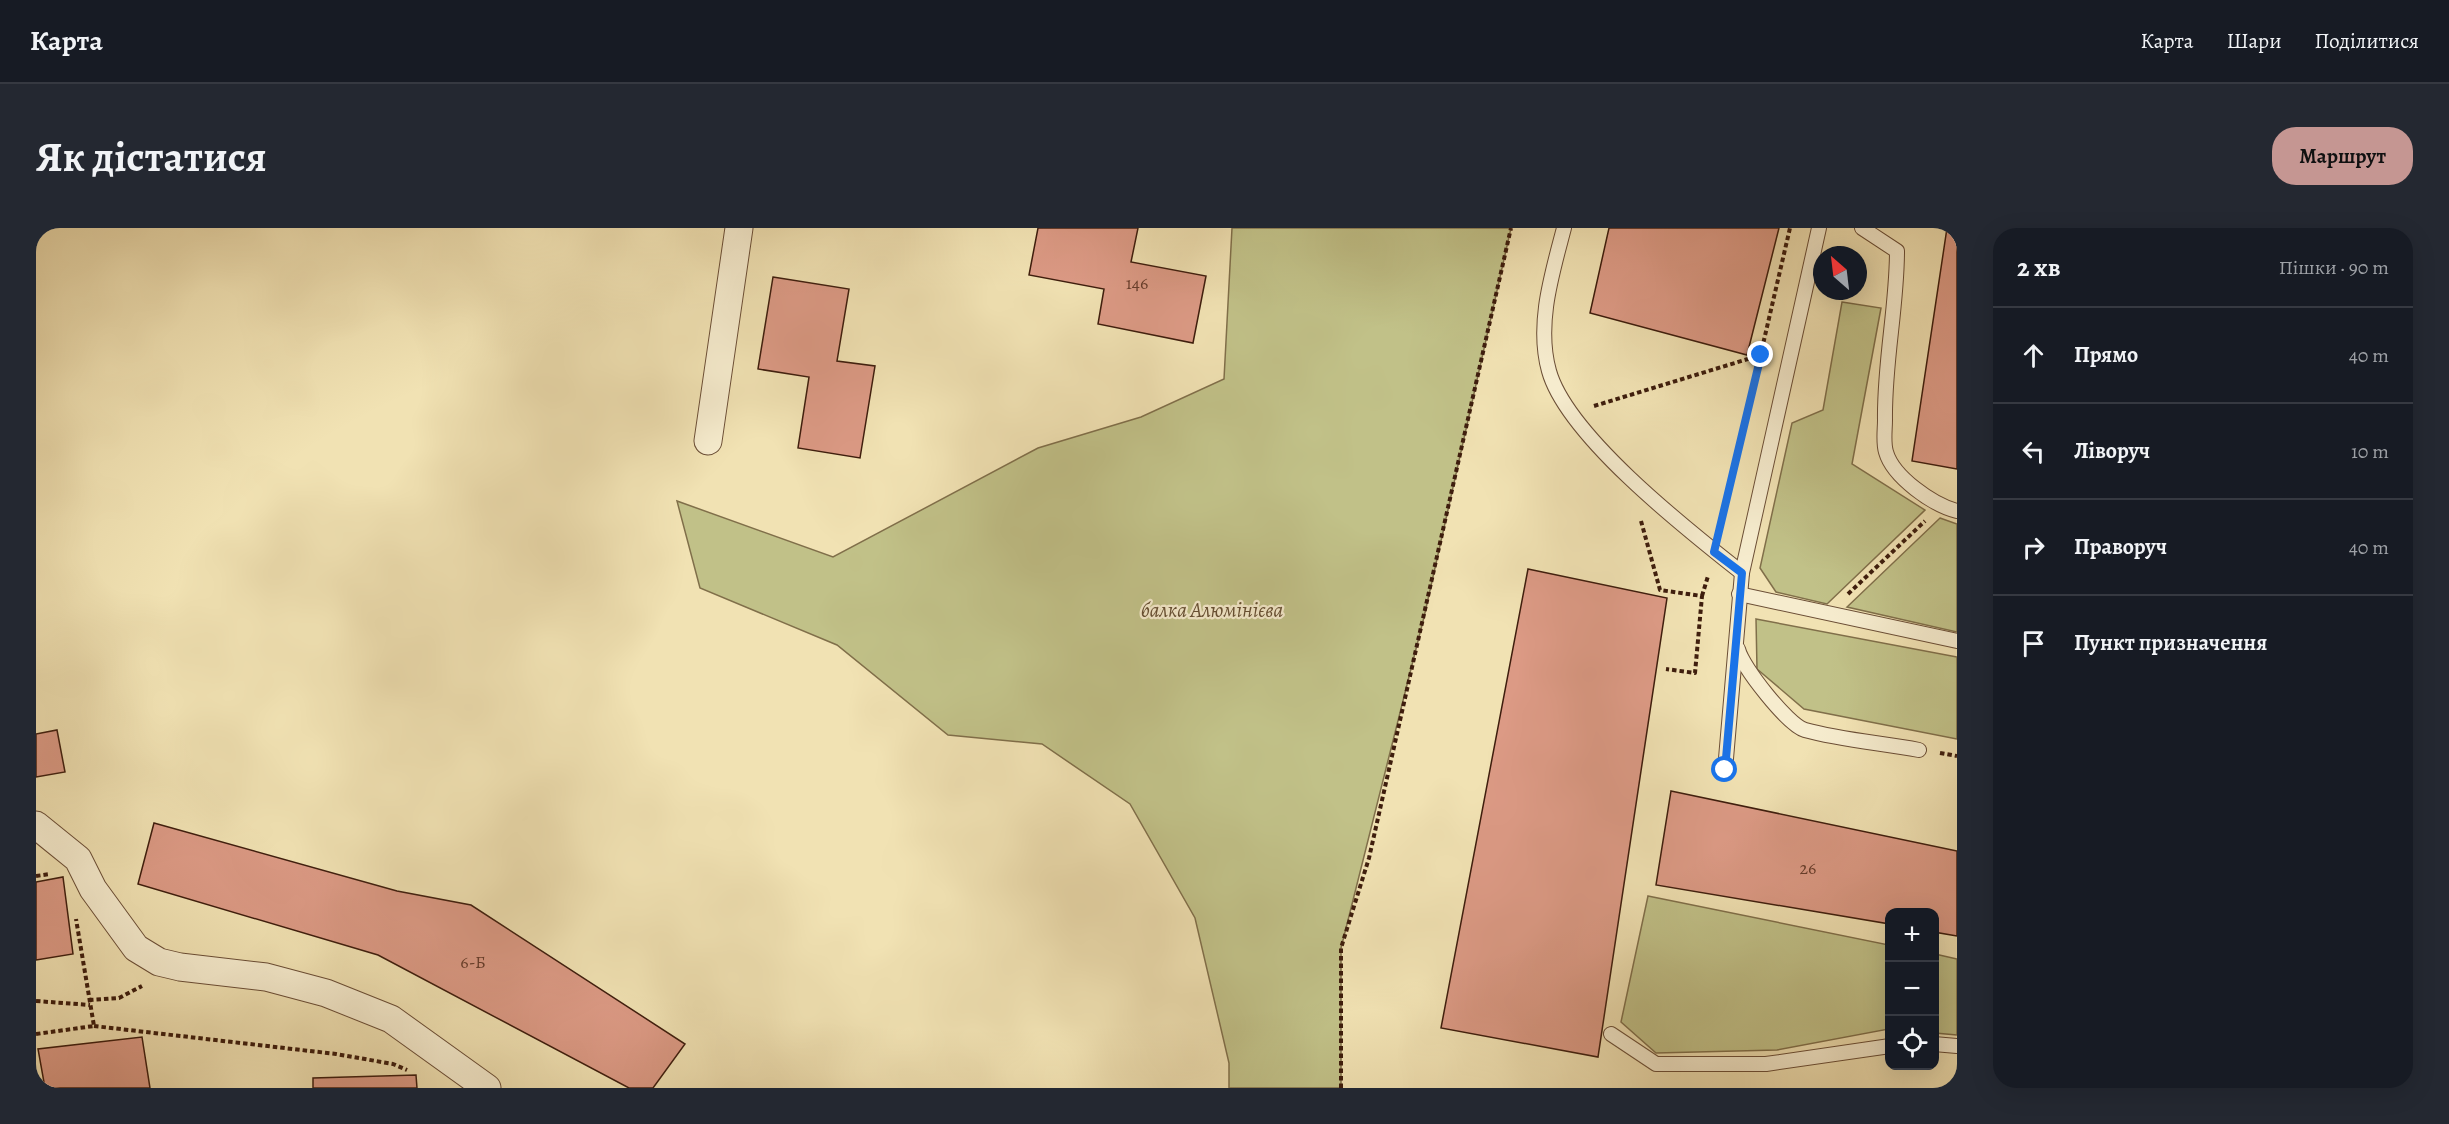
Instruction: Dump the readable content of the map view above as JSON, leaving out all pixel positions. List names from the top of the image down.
{
  "parks": ["балка Алюмінієва"],
  "house_numbers": ["146", "26", "6-Б"],
  "north": "top left",
  "page": {
    "header": "Карта",
    "nav": ["Карта", "Шари", "Поділитися"],
    "buttons": "Маршрут",
    "title": "Як дістатися",
    "heading": ["2 хв", "Пішки · 90 m"],
    "list": [
      ["Прямо", "40 m"],
      ["Ліворуч", "10 m"],
      ["Праворуч", "40 m"],
      "Пункт призначення"
    ],
    "map_buttons": ["+", "−"]
  }
}
